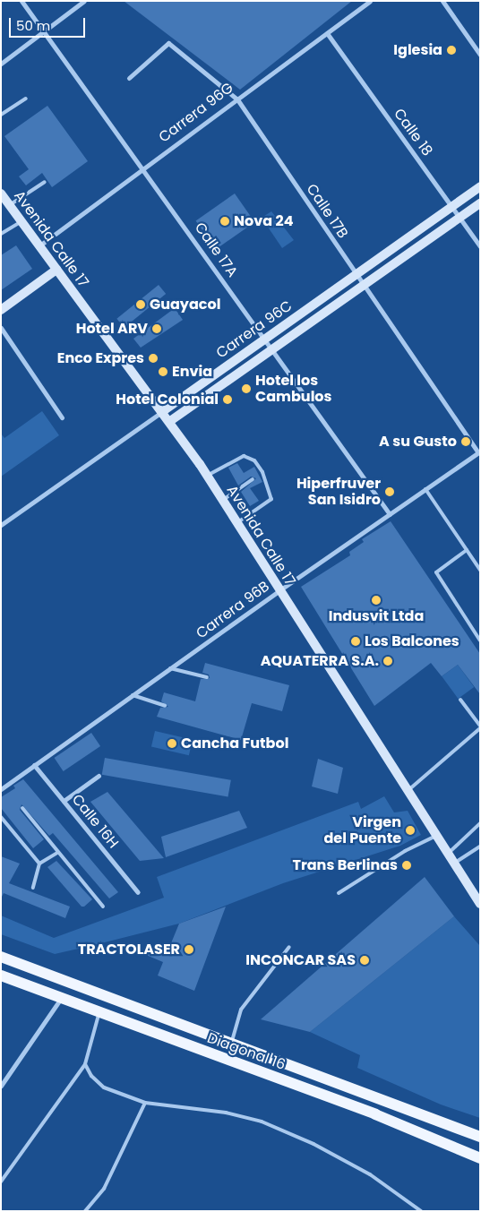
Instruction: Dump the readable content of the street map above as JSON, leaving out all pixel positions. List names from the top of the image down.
{
  "streets": {
    "main road": ["Avenida Calle 17", "Carrera 96C", "Diagonal 16"],
    "street": [
      "Carrera 96G",
      "Calle 18",
      "Calle 17B",
      "Calle 17A",
      "Carrera 96B",
      "Calle 16H"
    ]
  },
  "crossings": [
    ["Carrera 96G", "Calle 18"],
    ["Carrera 96G", "Calle 17B"],
    ["Carrera 96G", "Avenida Calle 17"],
    ["Carrera 96G", "Calle 17A"],
    ["Calle 18", "Carrera 96C"],
    ["Calle 17B", "Carrera 96C"],
    ["Calle 17B", "Carrera 96B"],
    ["Avenida Calle 17", "Carrera 96C"],
    ["Avenida Calle 17", "Carrera 96B"],
    ["Calle 17A", "Carrera 96C"],
    ["Calle 17A", "Carrera 96B"],
    ["Carrera 96B", "Calle 16H"]
  ],
  "places": [
    "Iglesia",
    "Nova 24",
    "Guayacol",
    "Hotel ARV",
    "Enco Expres",
    "Envia",
    "Hotel los Cambulos",
    "Hotel Colonial",
    "A su Gusto",
    "Hiperfruver San Isidro",
    "Indusvit Ltda",
    "Los Balcones",
    "AQUATERRA S.A.",
    "Cancha Futbol",
    "Virgen del Puente",
    "Trans Berlinas",
    "TRACTOLASER",
    "INCONCAR SAS"
  ],
  "scale_bar": "50 m"
}
